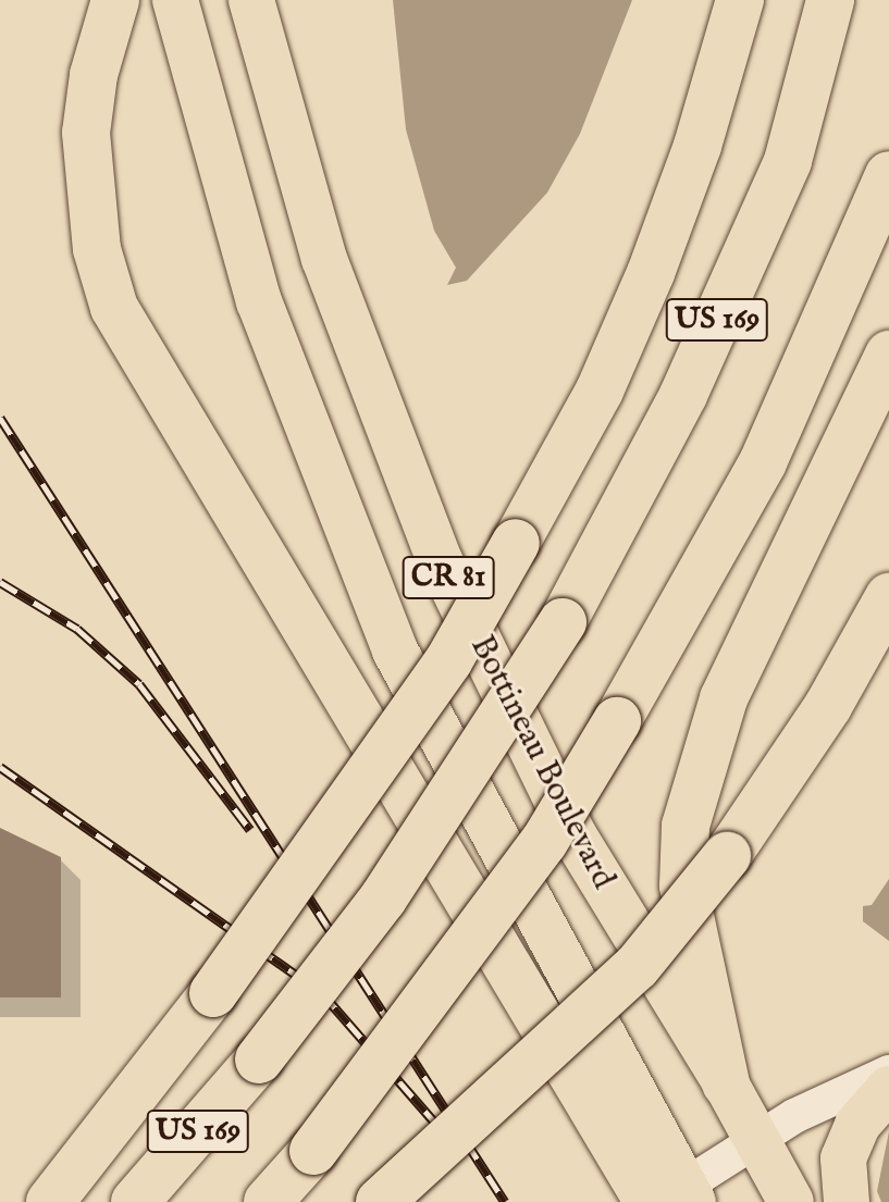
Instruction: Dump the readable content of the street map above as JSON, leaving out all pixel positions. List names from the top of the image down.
{
  "streets": {
    "highway": ["US 169", "CR 81", "Bottineau Boulevard"]
  }
}
